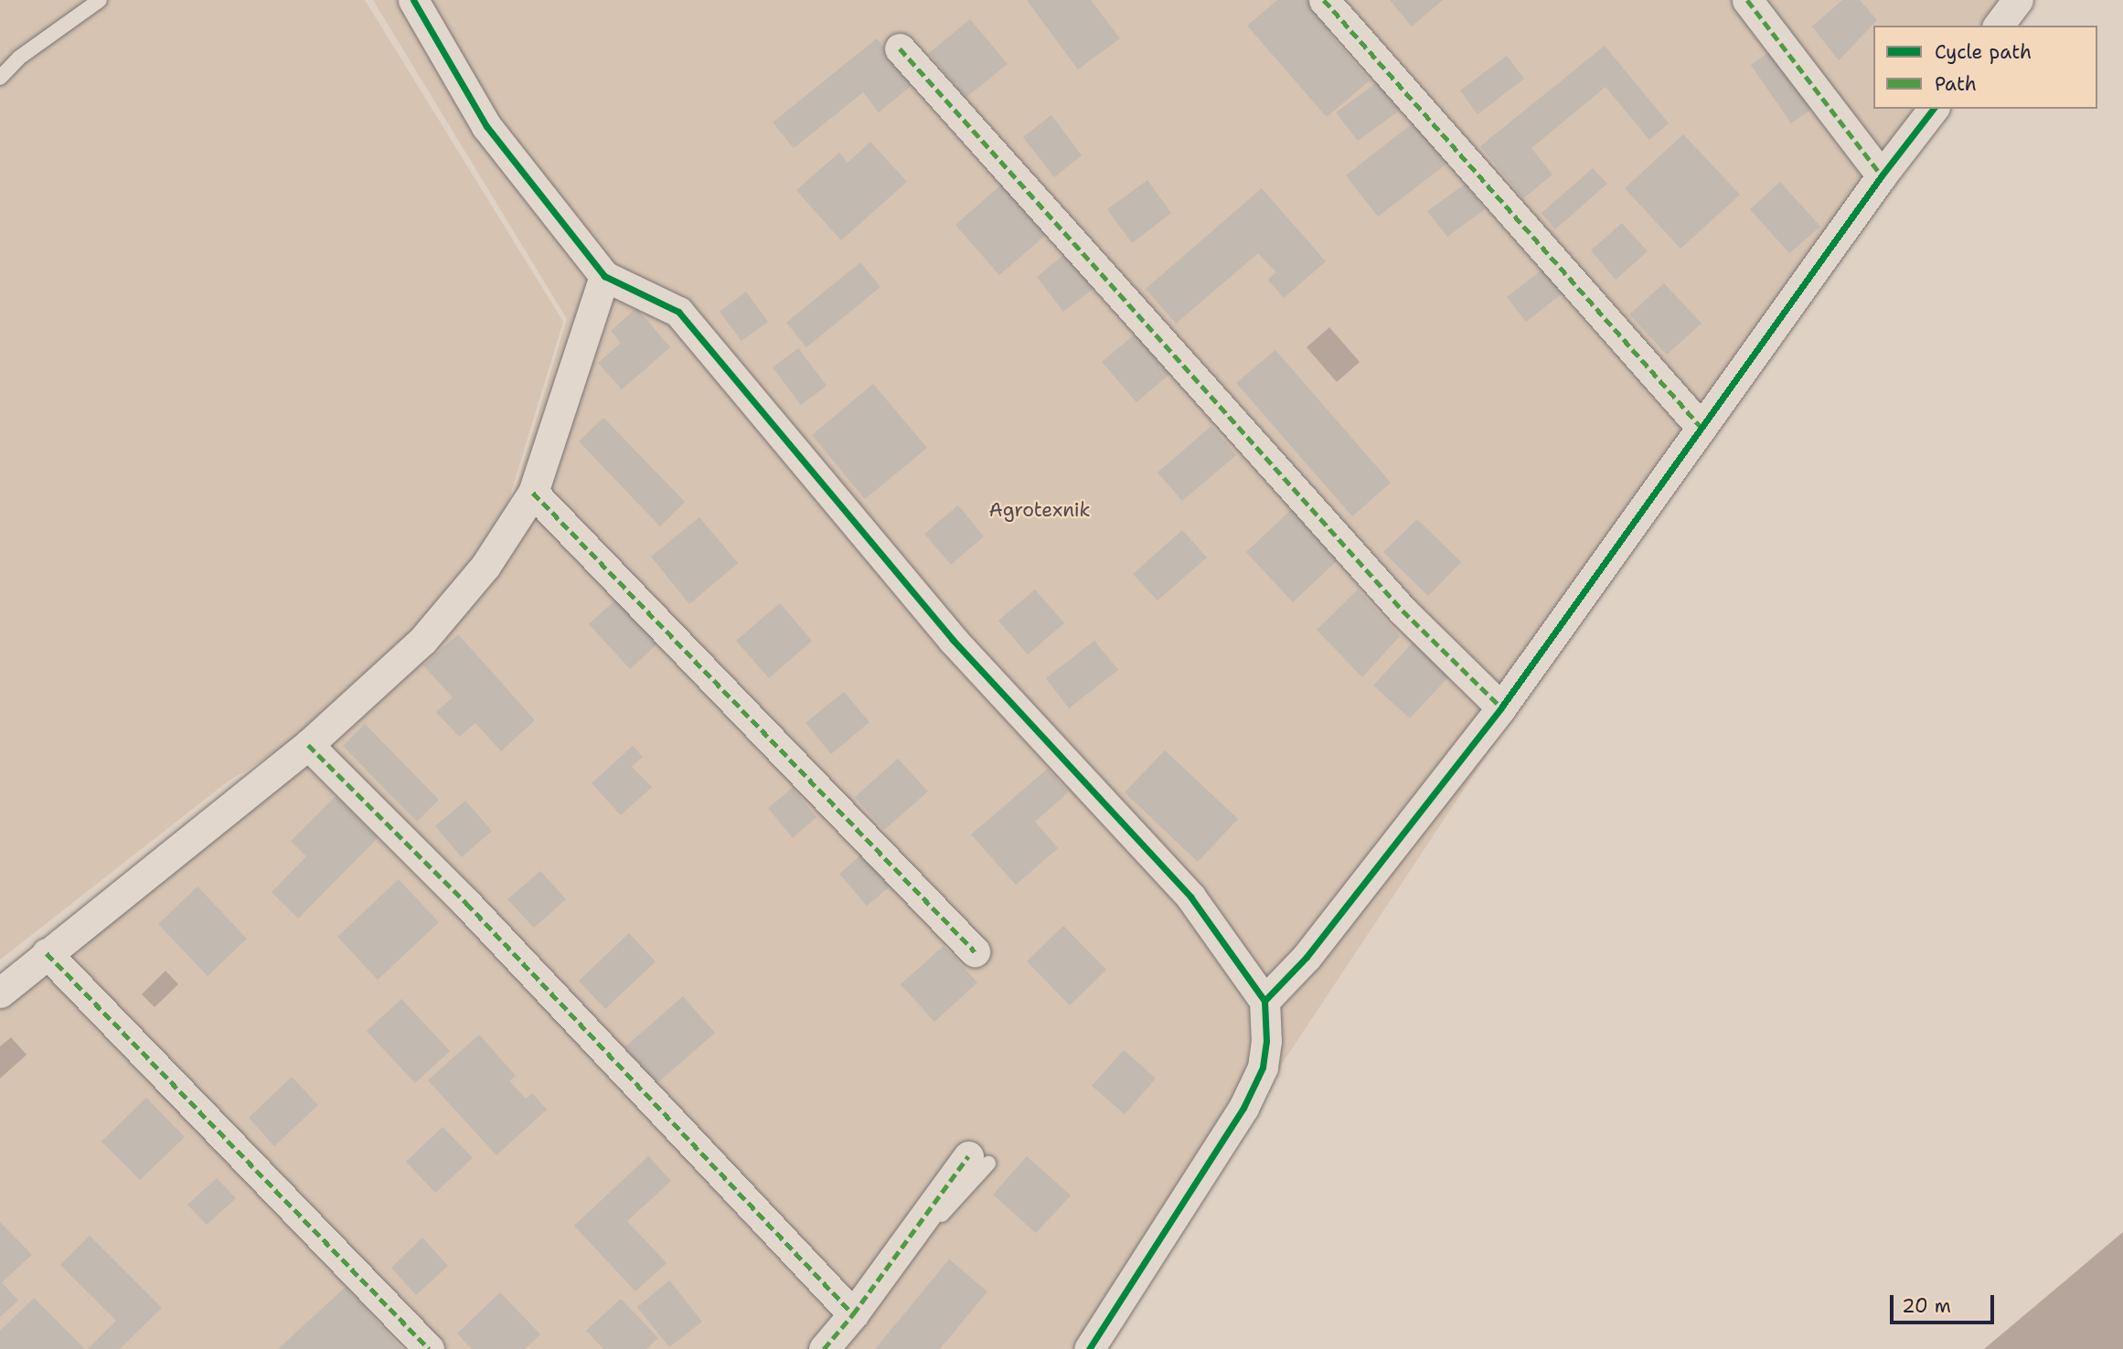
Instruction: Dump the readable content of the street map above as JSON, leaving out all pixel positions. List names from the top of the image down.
{
  "parks": ["Agrotexnik"],
  "legend": ["Cycle path", "Path"],
  "scale_bar": "20 m"
}
